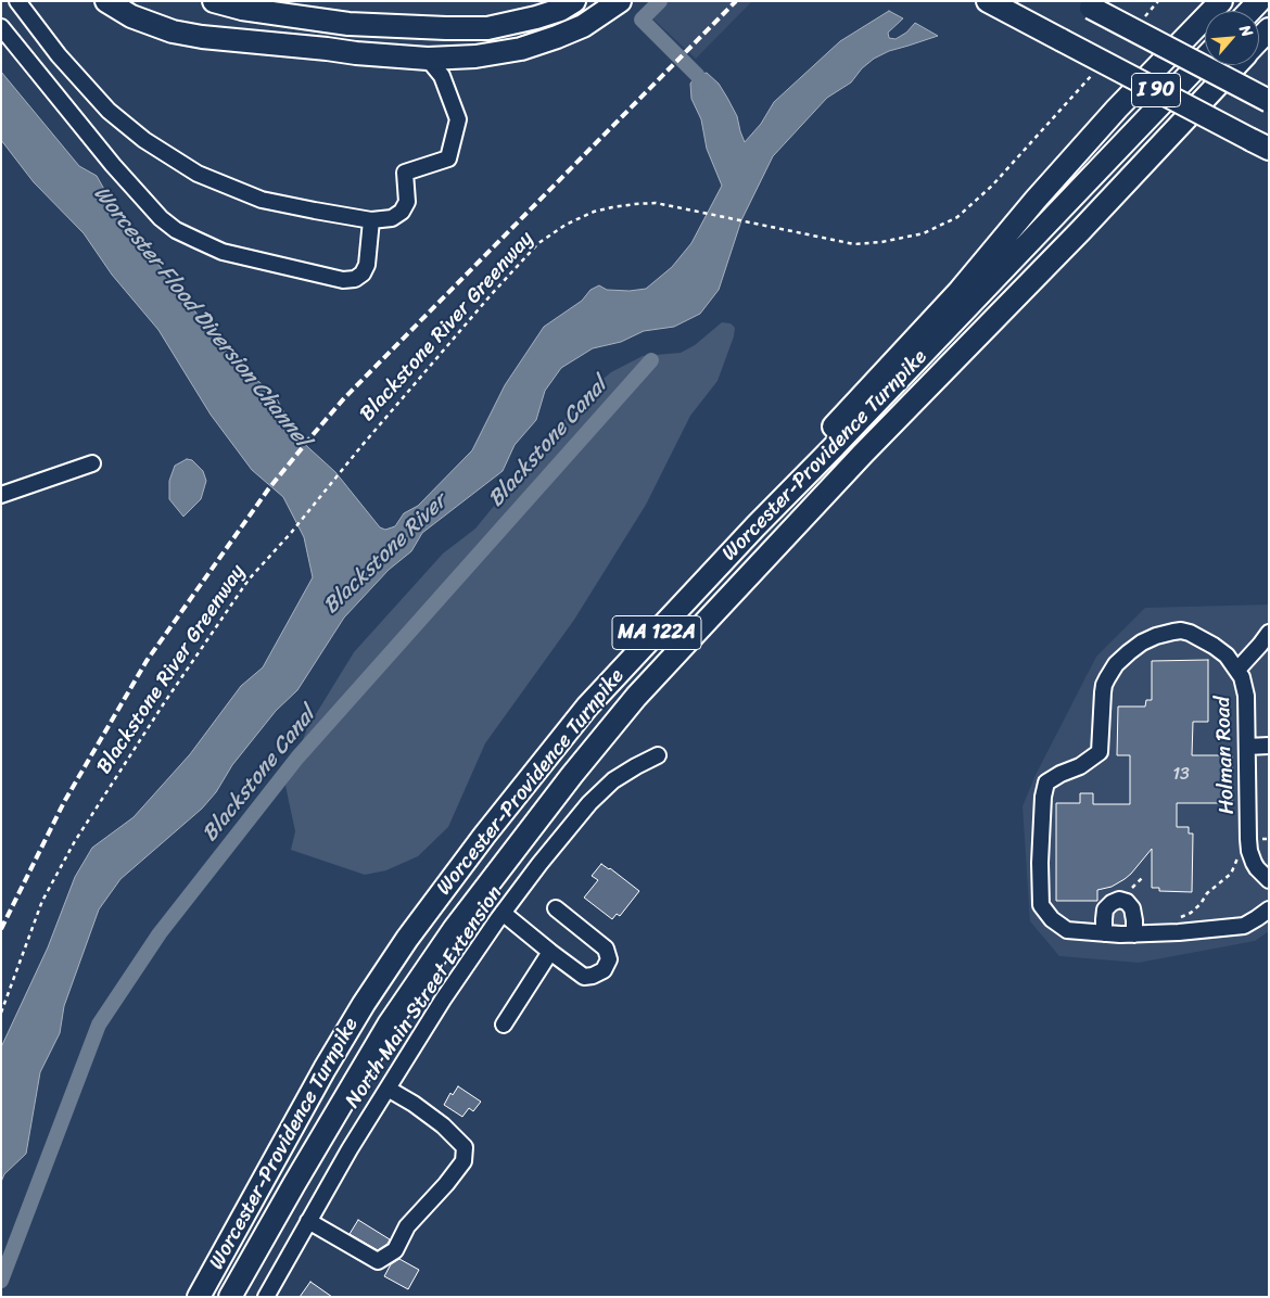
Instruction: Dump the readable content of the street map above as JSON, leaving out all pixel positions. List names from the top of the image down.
{
  "streets": {
    "highway": ["I 90", "Worcester-Providence Turnpike", "MA 122A"],
    "street": ["Holman Road", "North Main Street Extension"],
    "path": ["Blackstone River Greenway"]
  },
  "water": ["Worcester Flood Diversion Channel", "Blackstone Canal", "Blackstone River"],
  "house_numbers": ["13"],
  "north": "top right"
}
